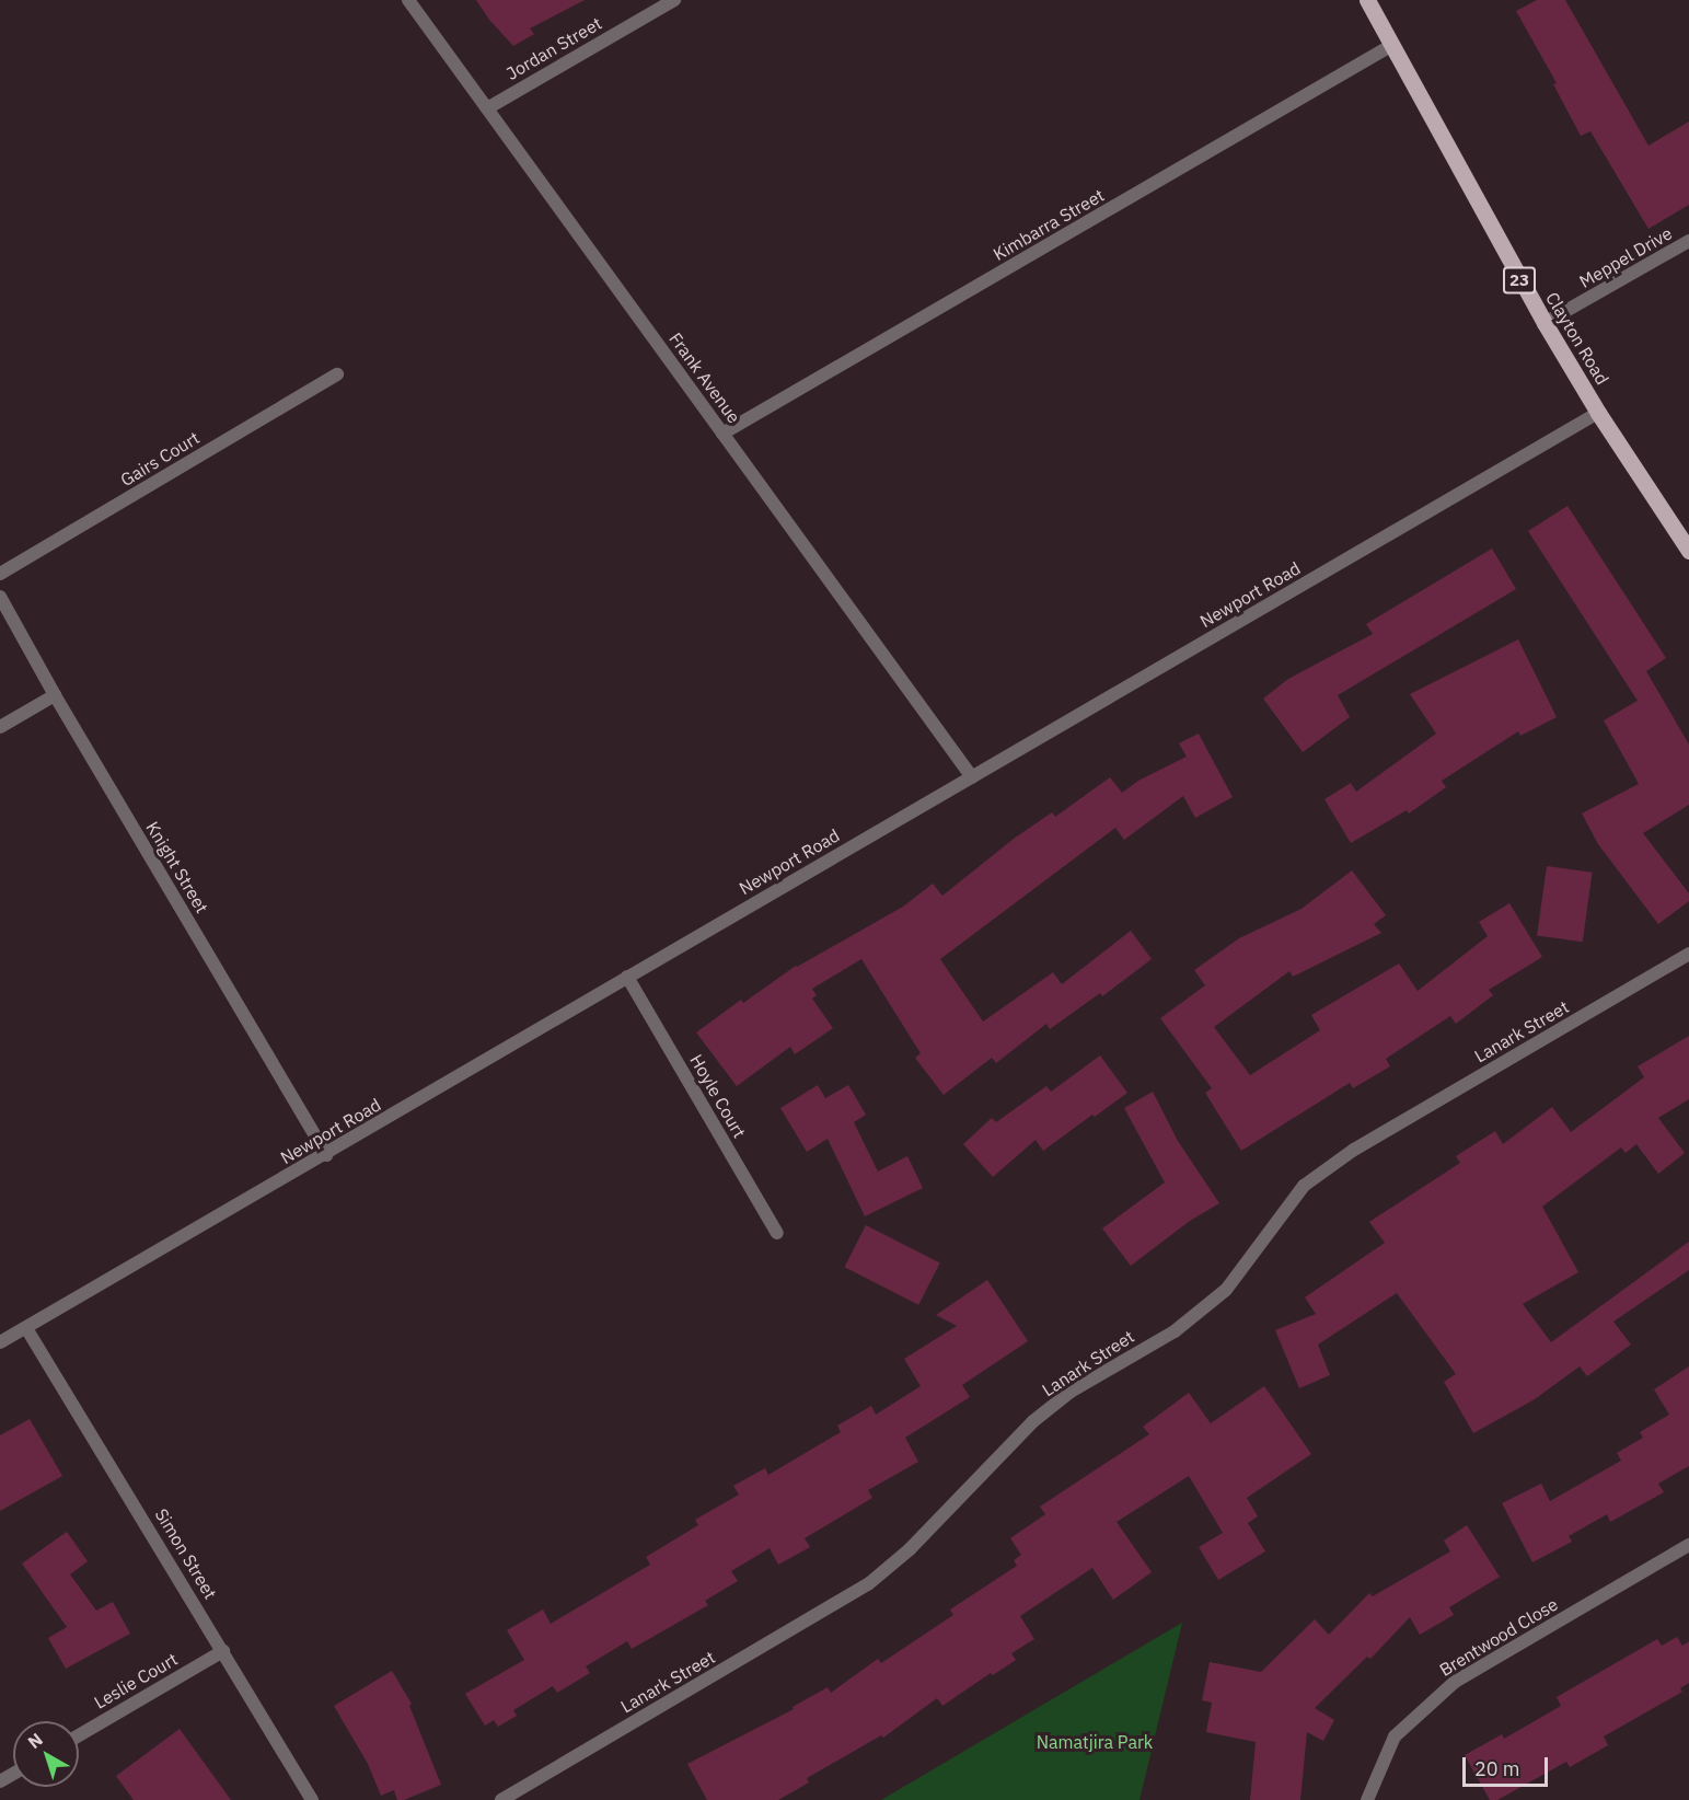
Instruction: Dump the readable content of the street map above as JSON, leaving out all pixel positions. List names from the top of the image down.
{
  "streets": {
    "main road": ["23", "Clayton Road"],
    "street": [
      "Jordan Street",
      "Kimbarra Street",
      "Meppel Drive",
      "Frank Avenue",
      "Gairs Court",
      "Newport Road",
      "Knight Street",
      "Lanark Street",
      "Hoyle Court",
      "Simon Street",
      "Brentwood Close",
      "Leslie Court"
    ]
  },
  "crossings": [
    ["Jordan Street", "Frank Avenue"],
    ["Kimbarra Street", "Clayton Road"],
    ["Kimbarra Street", "Frank Avenue"],
    ["Meppel Drive", "Clayton Road"],
    ["Clayton Road", "Newport Road"],
    ["Frank Avenue", "Newport Road"],
    ["Newport Road", "Knight Street"],
    ["Newport Road", "Hoyle Court"],
    ["Newport Road", "Simon Street"],
    ["Simon Street", "Leslie Court"]
  ],
  "parks": ["Namatjira Park"],
  "scale_bar": "20 m",
  "north": "top left"
}
